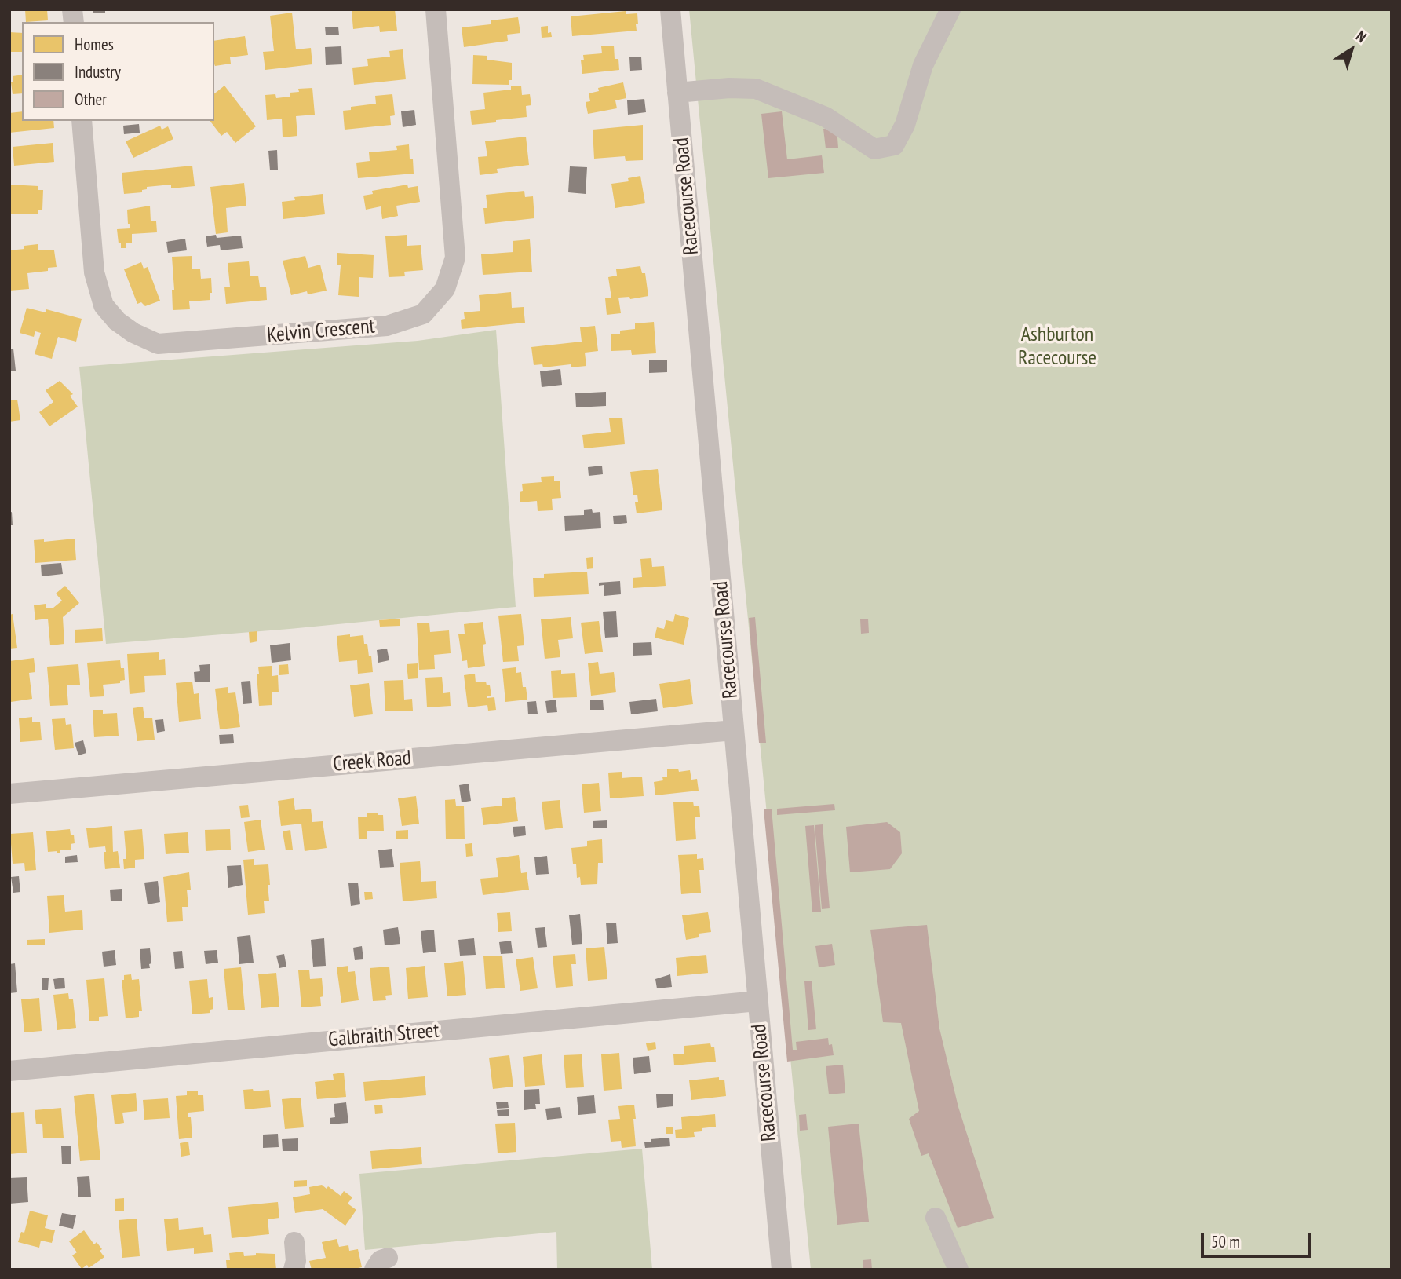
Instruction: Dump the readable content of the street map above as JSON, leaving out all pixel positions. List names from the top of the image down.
{
  "streets": {
    "street": [
      "Racecourse Road",
      "Kelvin Crescent",
      "Creek Road",
      "Galbraith Street"
    ]
  },
  "crossings": [
    ["Racecourse Road", "Creek Road"],
    ["Racecourse Road", "Galbraith Street"]
  ],
  "parks": ["Ashburton Racecourse"],
  "legend": ["Homes", "Industry", "Other"],
  "scale_bar": "50 m",
  "north": "top right"
}
